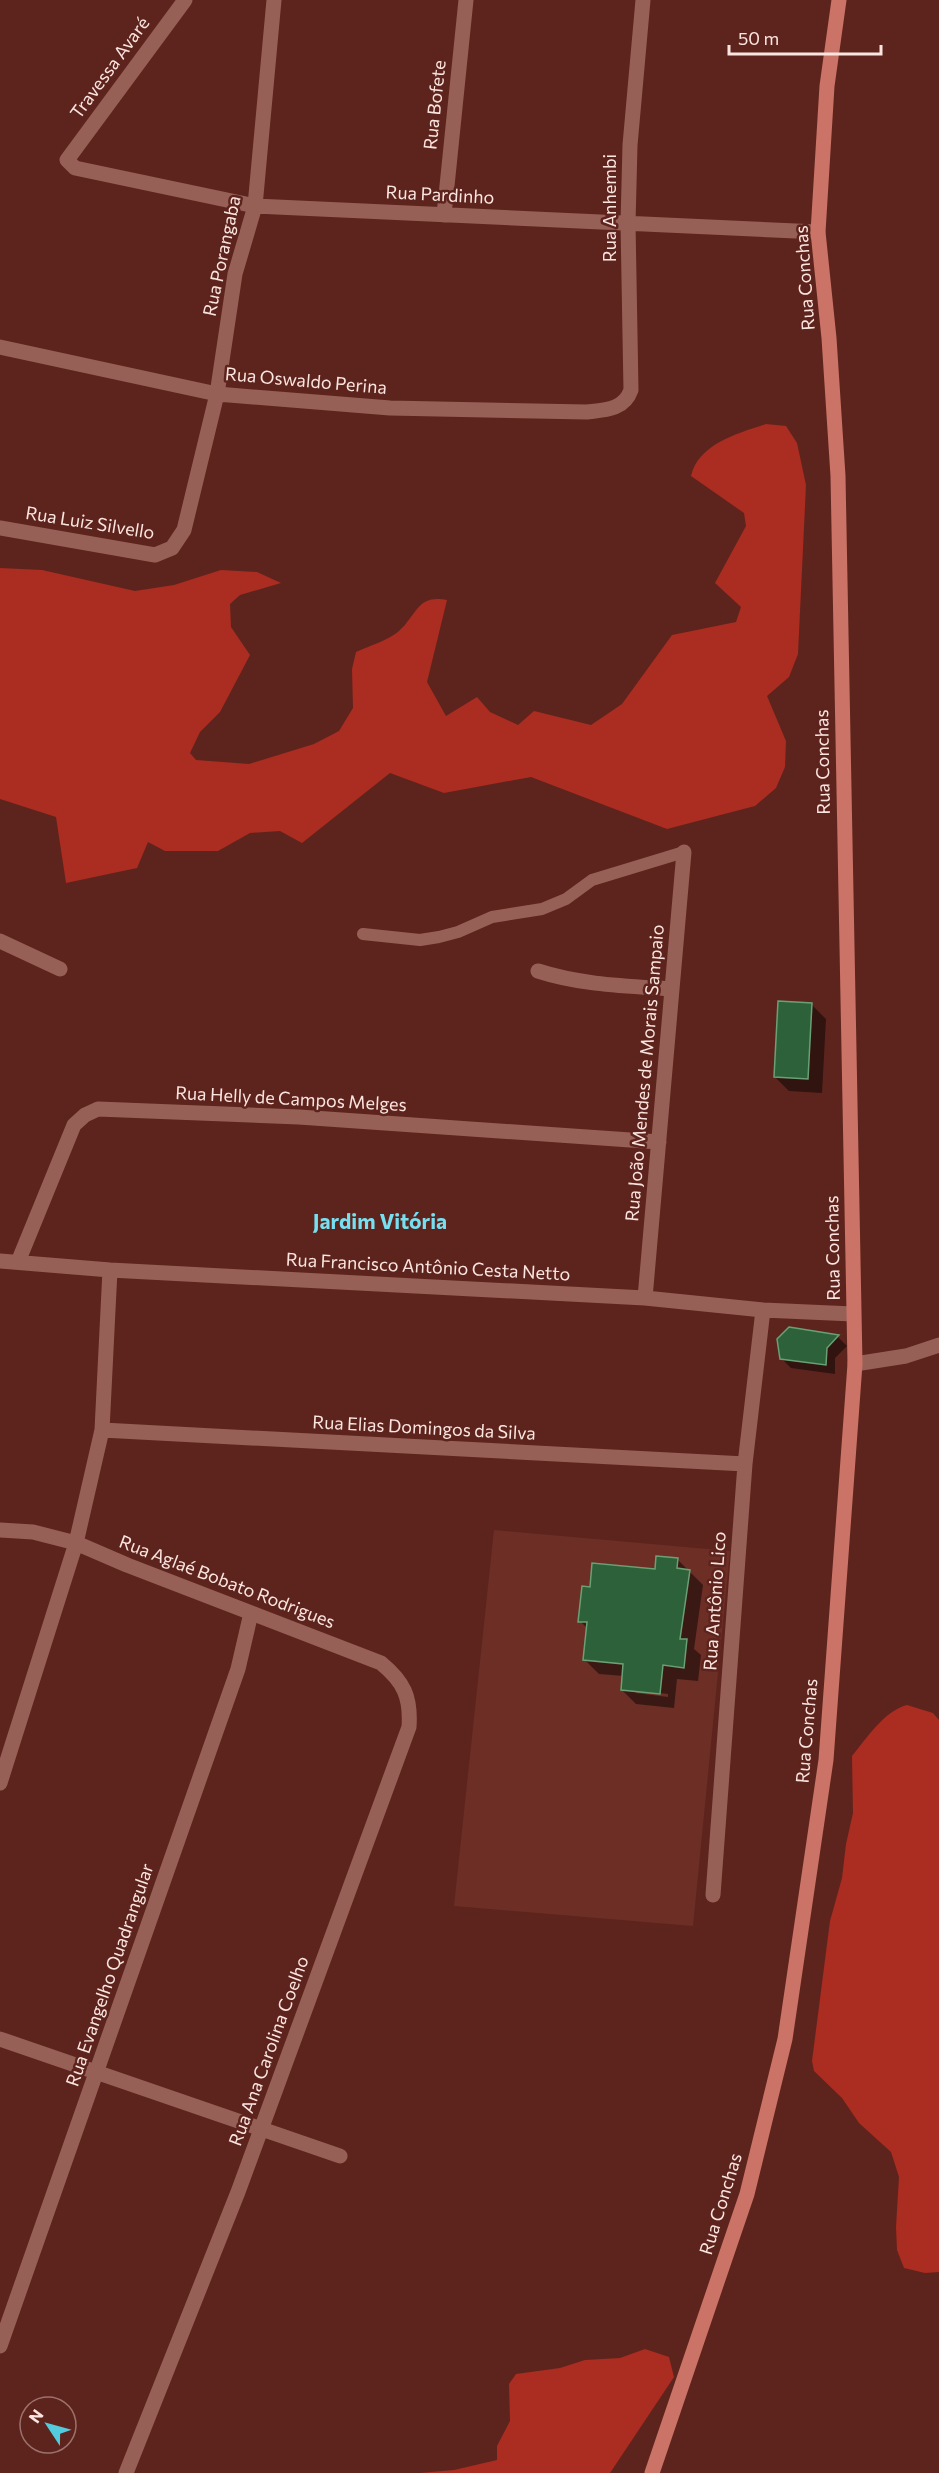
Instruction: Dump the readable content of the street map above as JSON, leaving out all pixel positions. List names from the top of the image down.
{
  "streets": {
    "main road": ["Rua Conchas"],
    "street": [
      "Travessa Avaré",
      "Rua Bofete",
      "Rua Pardinho",
      "Rua Anhembi",
      "Rua Porangaba",
      "Rua Oswaldo Perina",
      "Rua Luiz Silvello",
      "Rua João Mendes de Morais Sampaio",
      "Rua Helly de Campos Melges",
      "Rua Francisco Antônio Cesta Netto",
      "Rua Elias Domingos da Silva",
      "Rua Aglaé Bobato Rodrigues",
      "Rua Antônio Lico",
      "Rua Evangelho Quadrangular",
      "Rua Ana Carolina Coelho"
    ]
  },
  "crossings": [
    ["Travessa Avaré", "Rua Pardinho"],
    ["Rua Bofete", "Rua Pardinho"],
    ["Rua Pardinho", "Rua Anhembi"],
    ["Rua Pardinho", "Rua Porangaba"],
    ["Rua Pardinho", "Rua Conchas"],
    ["Rua Anhembi", "Rua Oswaldo Perina"],
    ["Rua Porangaba", "Rua Oswaldo Perina"],
    ["Rua Porangaba", "Rua Luiz Silvello"],
    ["Rua Conchas", "Rua Francisco Antônio Cesta Netto"],
    ["Rua João Mendes de Morais Sampaio", "Rua Helly de Campos Melges"],
    ["Rua João Mendes de Morais Sampaio", "Rua Francisco Antônio Cesta Netto"],
    ["Rua Helly de Campos Melges", "Rua Francisco Antônio Cesta Netto"],
    ["Rua Francisco Antônio Cesta Netto", "Rua Antônio Lico"],
    ["Rua Elias Domingos da Silva", "Rua Antônio Lico"],
    ["Rua Aglaé Bobato Rodrigues", "Rua Evangelho Quadrangular"],
    ["Rua Aglaé Bobato Rodrigues", "Rua Ana Carolina Coelho"]
  ],
  "districts": ["Jardim Vitória"],
  "scale_bar": "50 m",
  "north": "top left"
}
